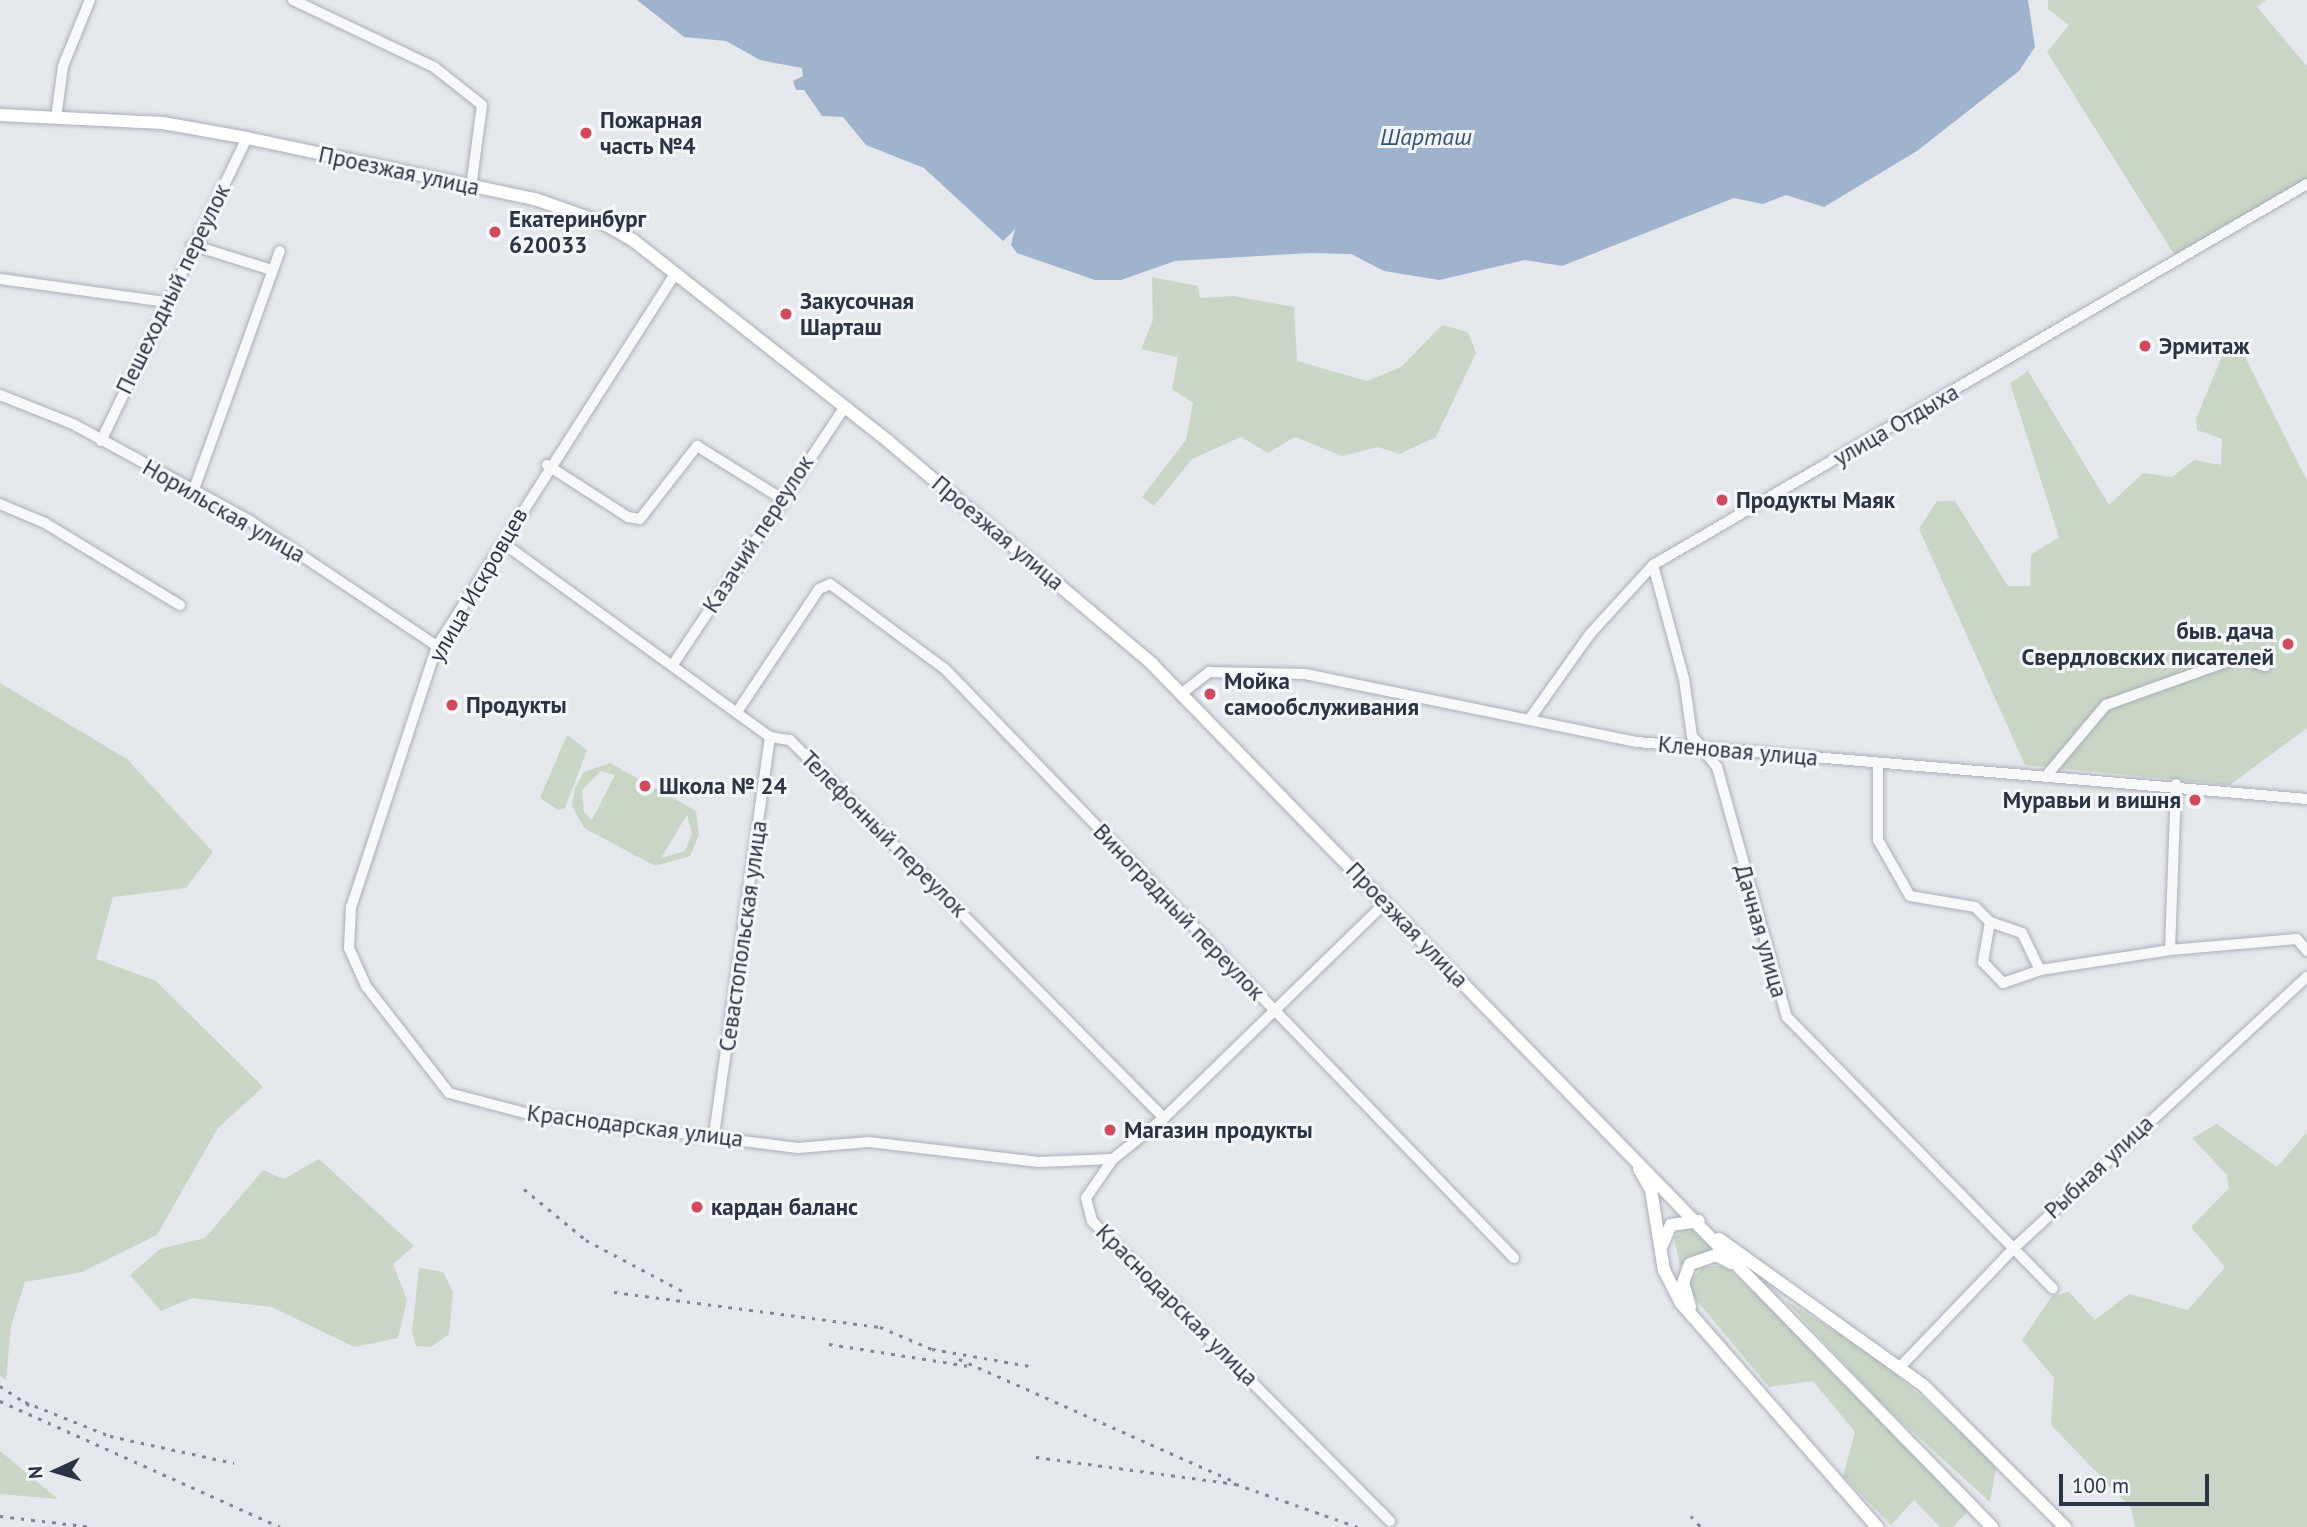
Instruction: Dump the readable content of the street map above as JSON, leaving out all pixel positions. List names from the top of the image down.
{
  "streets": {
    "main road": ["Проезжая улица"],
    "street": [
      "Пешеходный переулок",
      "улица Отдыха",
      "Норильская улица",
      "Казачий переулок",
      "улица Искровцев",
      "Кленовая улица",
      "Телефонный переулок",
      "Виноградный переулок",
      "Дачная улица",
      "Севастопольская улица",
      "Краснодарская улица",
      "Рыбная улица"
    ]
  },
  "crossings": [
    ["Проезжая улица", "Пешеходный переулок"],
    ["Проезжая улица", "Казачий переулок"],
    ["Проезжая улица", "улица Искровцев"],
    ["Проезжая улица", "Кленовая улица"],
    ["Пешеходный переулок", "Норильская улица"],
    ["улица Отдыха", "Кленовая улица"],
    ["улица Отдыха", "Дачная улица"],
    ["Норильская улица", "улица Искровцев"],
    ["Казачий переулок", "Телефонный переулок"],
    ["улица Искровцев", "Телефонный переулок"],
    ["улица Искровцев", "Краснодарская улица"],
    ["Кленовая улица", "Дачная улица"],
    ["Телефонный переулок", "Виноградный переулок"],
    ["Телефонный переулок", "Севастопольская улица"],
    ["Дачная улица", "Рыбная улица"],
    ["Севастопольская улица", "Краснодарская улица"]
  ],
  "water": ["Шарташ"],
  "places": [
    "Пожарная часть №4",
    "Екатеринбург 620033",
    "Закусочная Шарташ",
    "Эрмитаж",
    "Продукты Маяк",
    "быв. дача Свердловских писателей",
    "Мойка самообслуживания",
    "Продукты",
    "Школа № 24",
    "Муравьи и вишня",
    "Магазин продукты",
    "кардан баланс"
  ],
  "scale_bar": "100 m",
  "north": "left"
}
